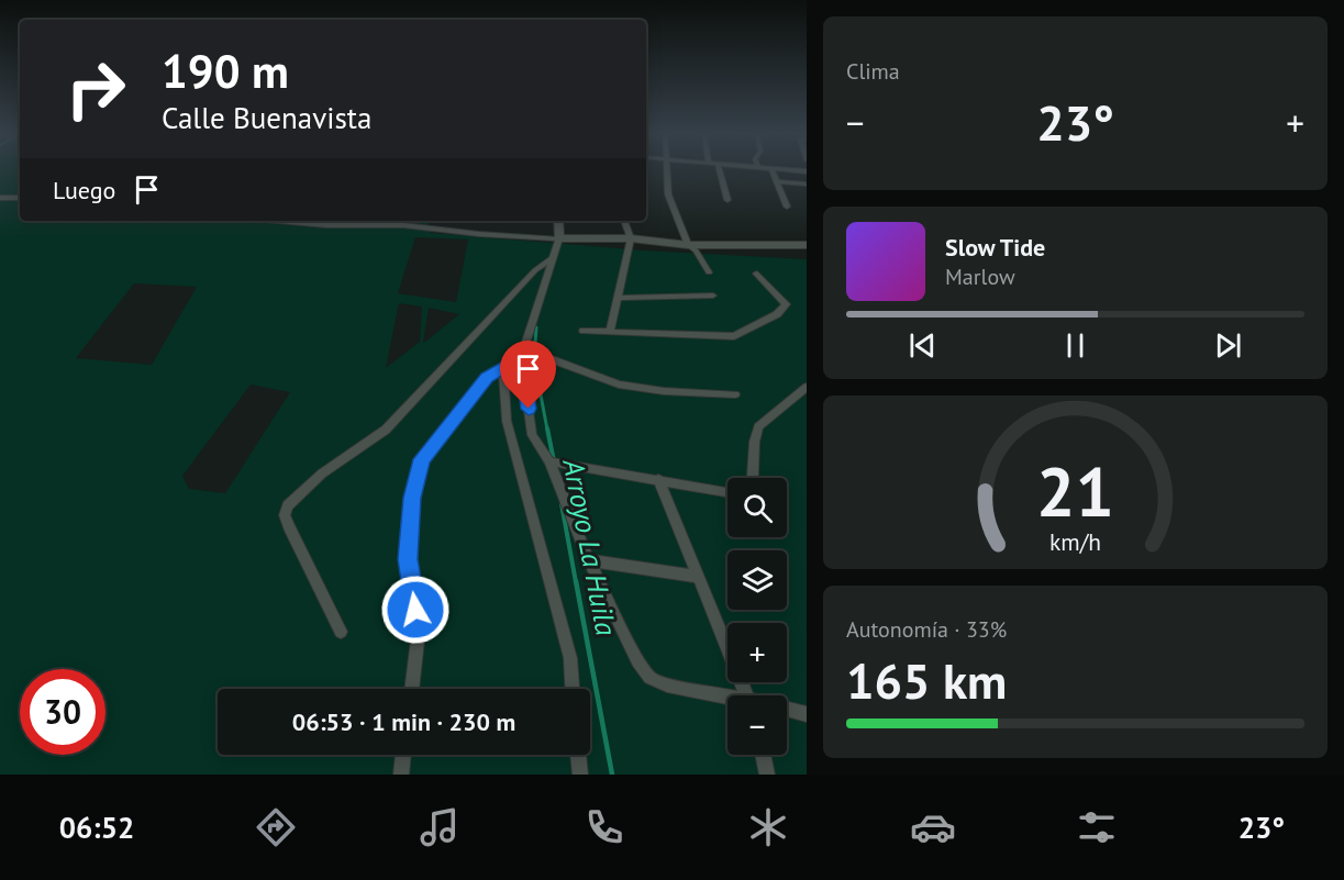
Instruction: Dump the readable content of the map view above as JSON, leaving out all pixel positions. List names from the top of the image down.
{
  "water": ["Arroyo La Huila"],
  "page": {
    "tile": [
      "Clima",
      ["Autonomía · 33%", "165 km"]
    ],
    "turn": ["190 m", "Calle Buenavista"],
    "heat": ["−", "23°", "+"],
    "then": "Luego",
    "song": ["Slow Tide", "Marlow"],
    "map_buttons": ["+", "−"],
    "limit": "30",
    "trip": "06:53 · 1 min · 230 m",
    "tabs": ["06:52", "23°"],
    "gauge": ["21", "km/h"]
  }
}
